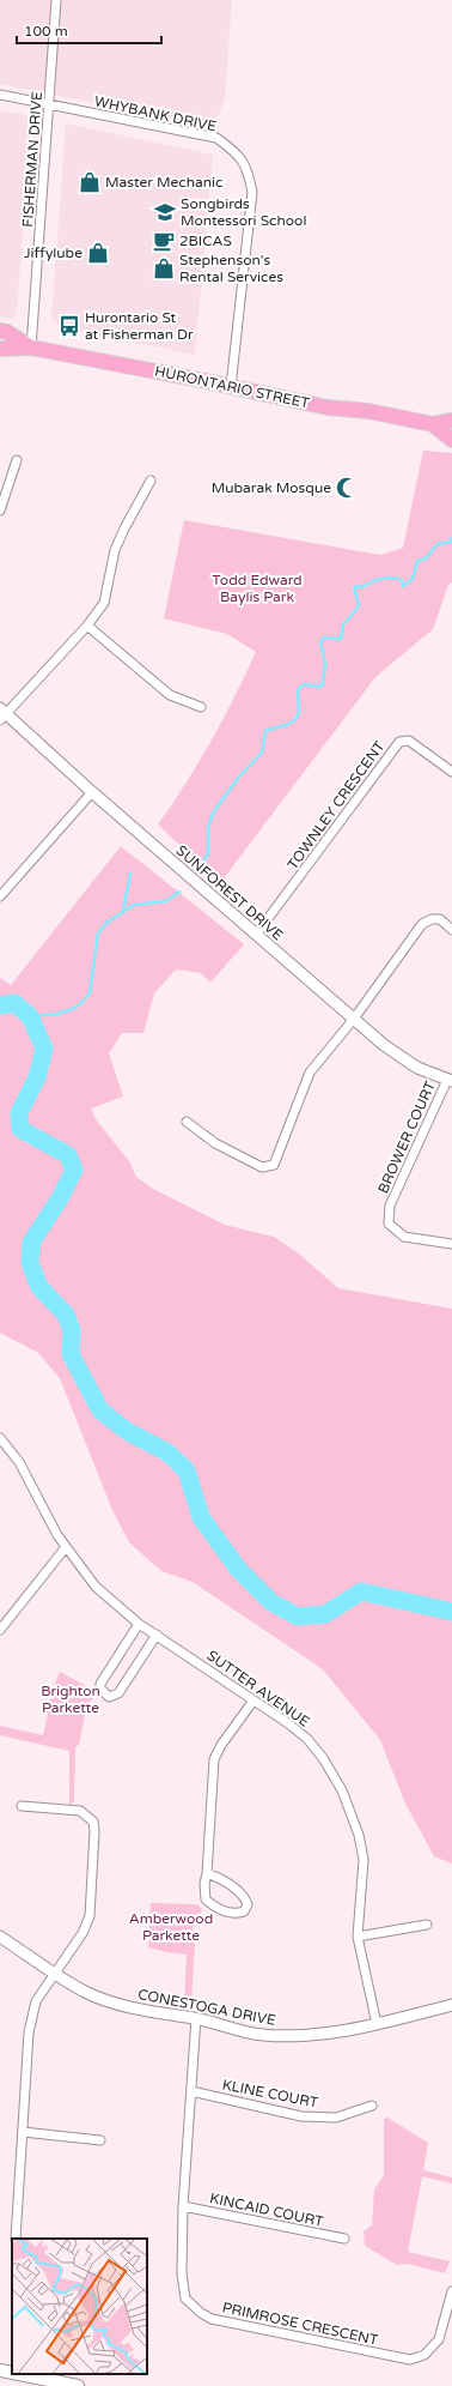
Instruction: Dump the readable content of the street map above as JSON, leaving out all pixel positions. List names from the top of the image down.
{
  "streets": {
    "main road": ["HURONTARIO STREET"],
    "street": [
      "WHYBANK DRIVE",
      "FISHERMAN DRIVE",
      "TOWNLEY CRESCENT",
      "SUNFOREST DRIVE",
      "BROWER COURT",
      "SUTTER AVENUE",
      "CONESTOGA DRIVE",
      "KLINE COURT",
      "KINCAID COURT",
      "PRIMROSE CRESCENT"
    ]
  },
  "crossings": [
    ["WHYBANK DRIVE", "FISHERMAN DRIVE"],
    ["WHYBANK DRIVE", "HURONTARIO STREET"],
    ["FISHERMAN DRIVE", "HURONTARIO STREET"],
    ["TOWNLEY CRESCENT", "SUNFOREST DRIVE"],
    ["SUNFOREST DRIVE", "BROWER COURT"],
    ["SUTTER AVENUE", "CONESTOGA DRIVE"],
    ["CONESTOGA DRIVE", "PRIMROSE CRESCENT"],
    ["KLINE COURT", "PRIMROSE CRESCENT"],
    ["KINCAID COURT", "PRIMROSE CRESCENT"]
  ],
  "parks": ["Todd Edward Baylis Park", "Brighton Parkette", "Amberwood Parkette"],
  "places": {
    "shop": ["Master Mechanic", "Jiffylube", "Stephenson's Rental Services"],
    "school or university": ["Songbirds Montessori School"],
    "cafe": ["2BICAS"],
    "bus stop": ["Hurontario St at Fisherman Dr"],
    "mosque": ["Mubarak Mosque"]
  },
  "scale_bar": "100 m"
}
